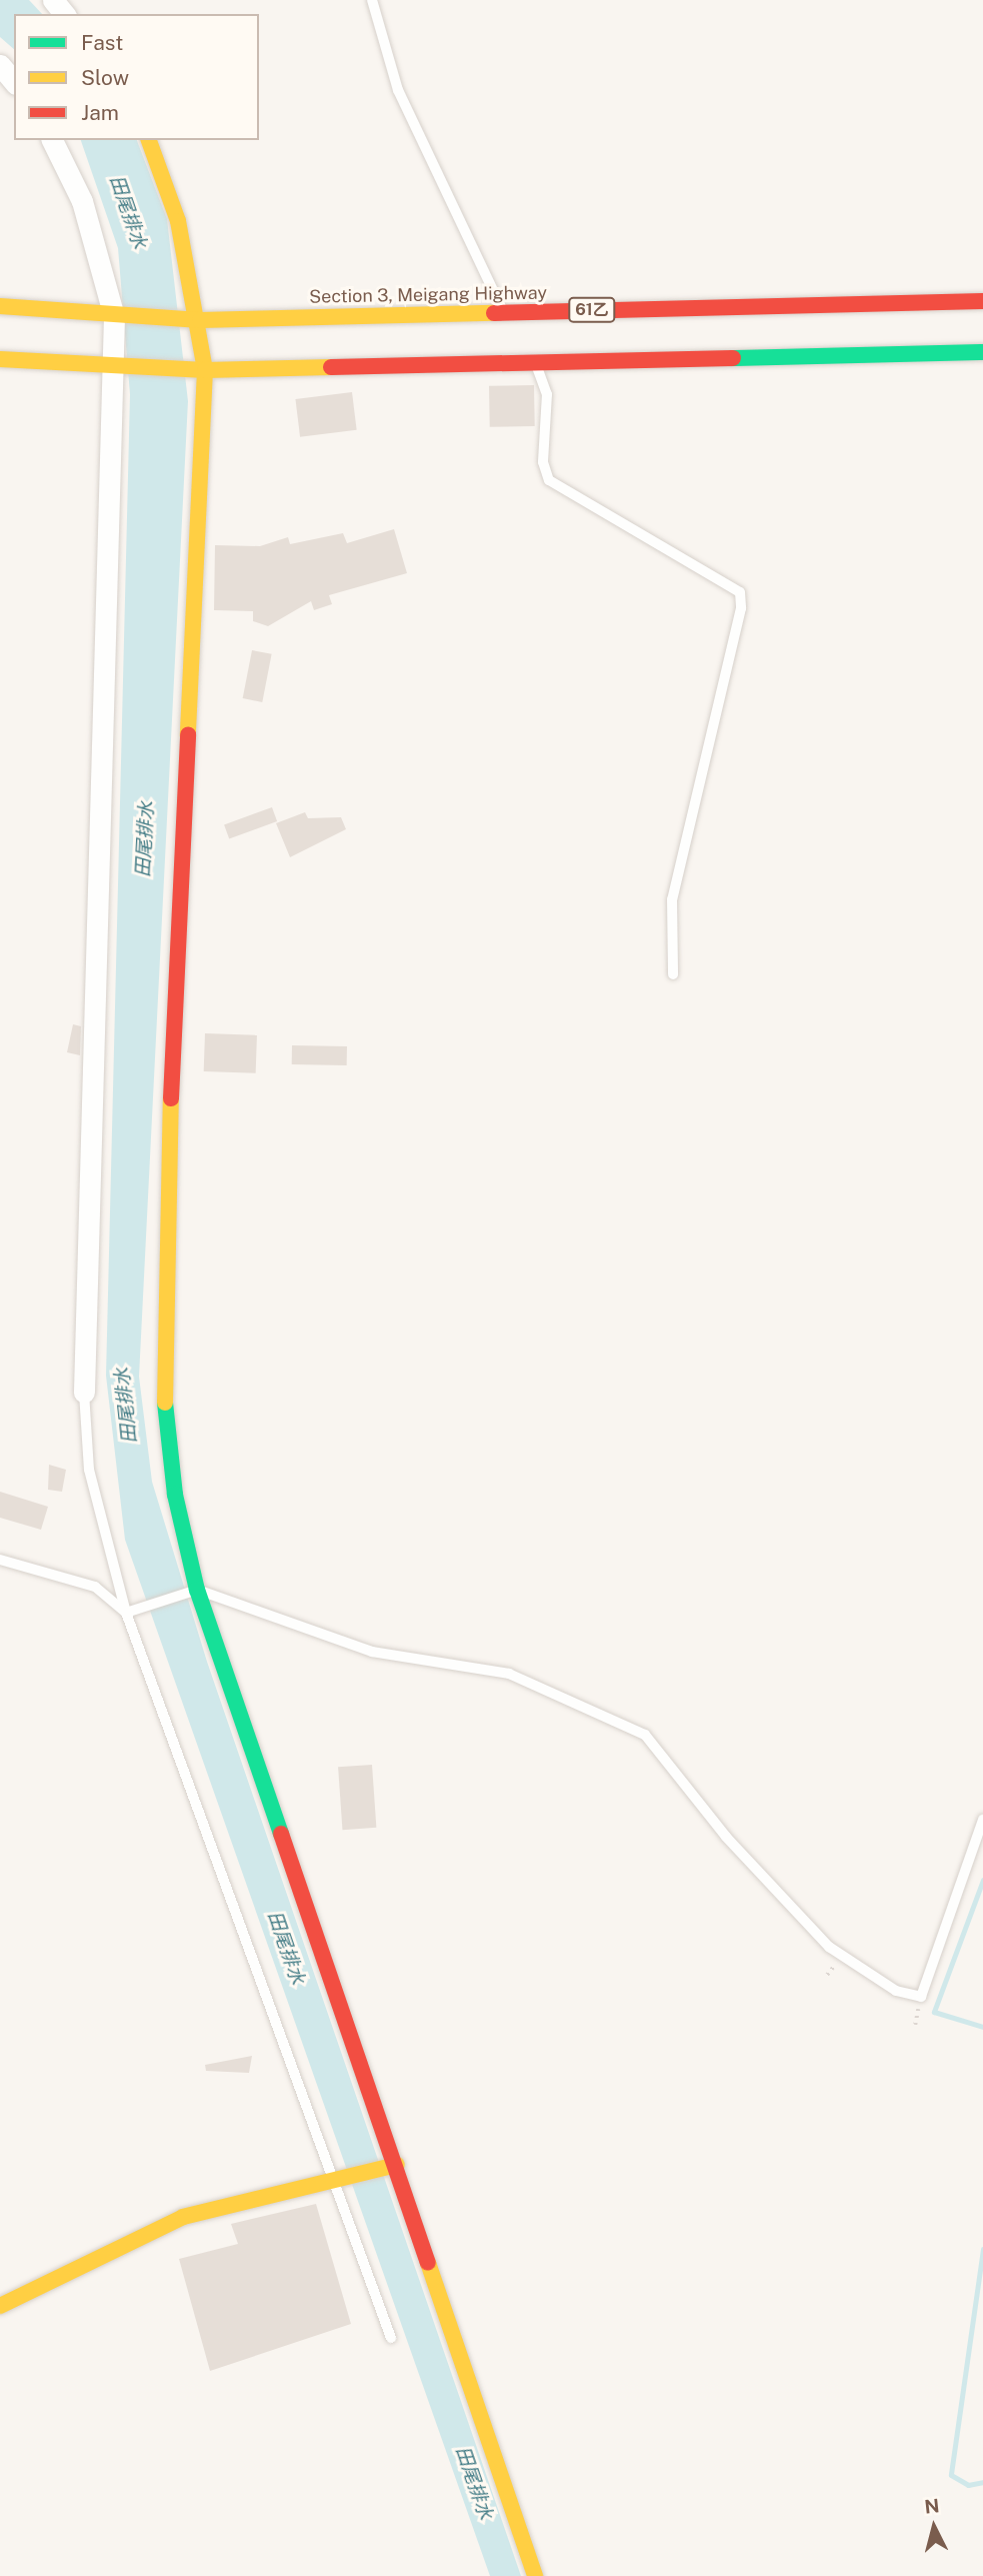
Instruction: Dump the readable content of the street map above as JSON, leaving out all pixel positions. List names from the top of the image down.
{
  "streets": {
    "street": ["Section 3, Meigang Highway", "61乙"]
  },
  "water": ["田尾排水"],
  "legend": ["Fast", "Slow", "Jam"],
  "north": "top"
}
